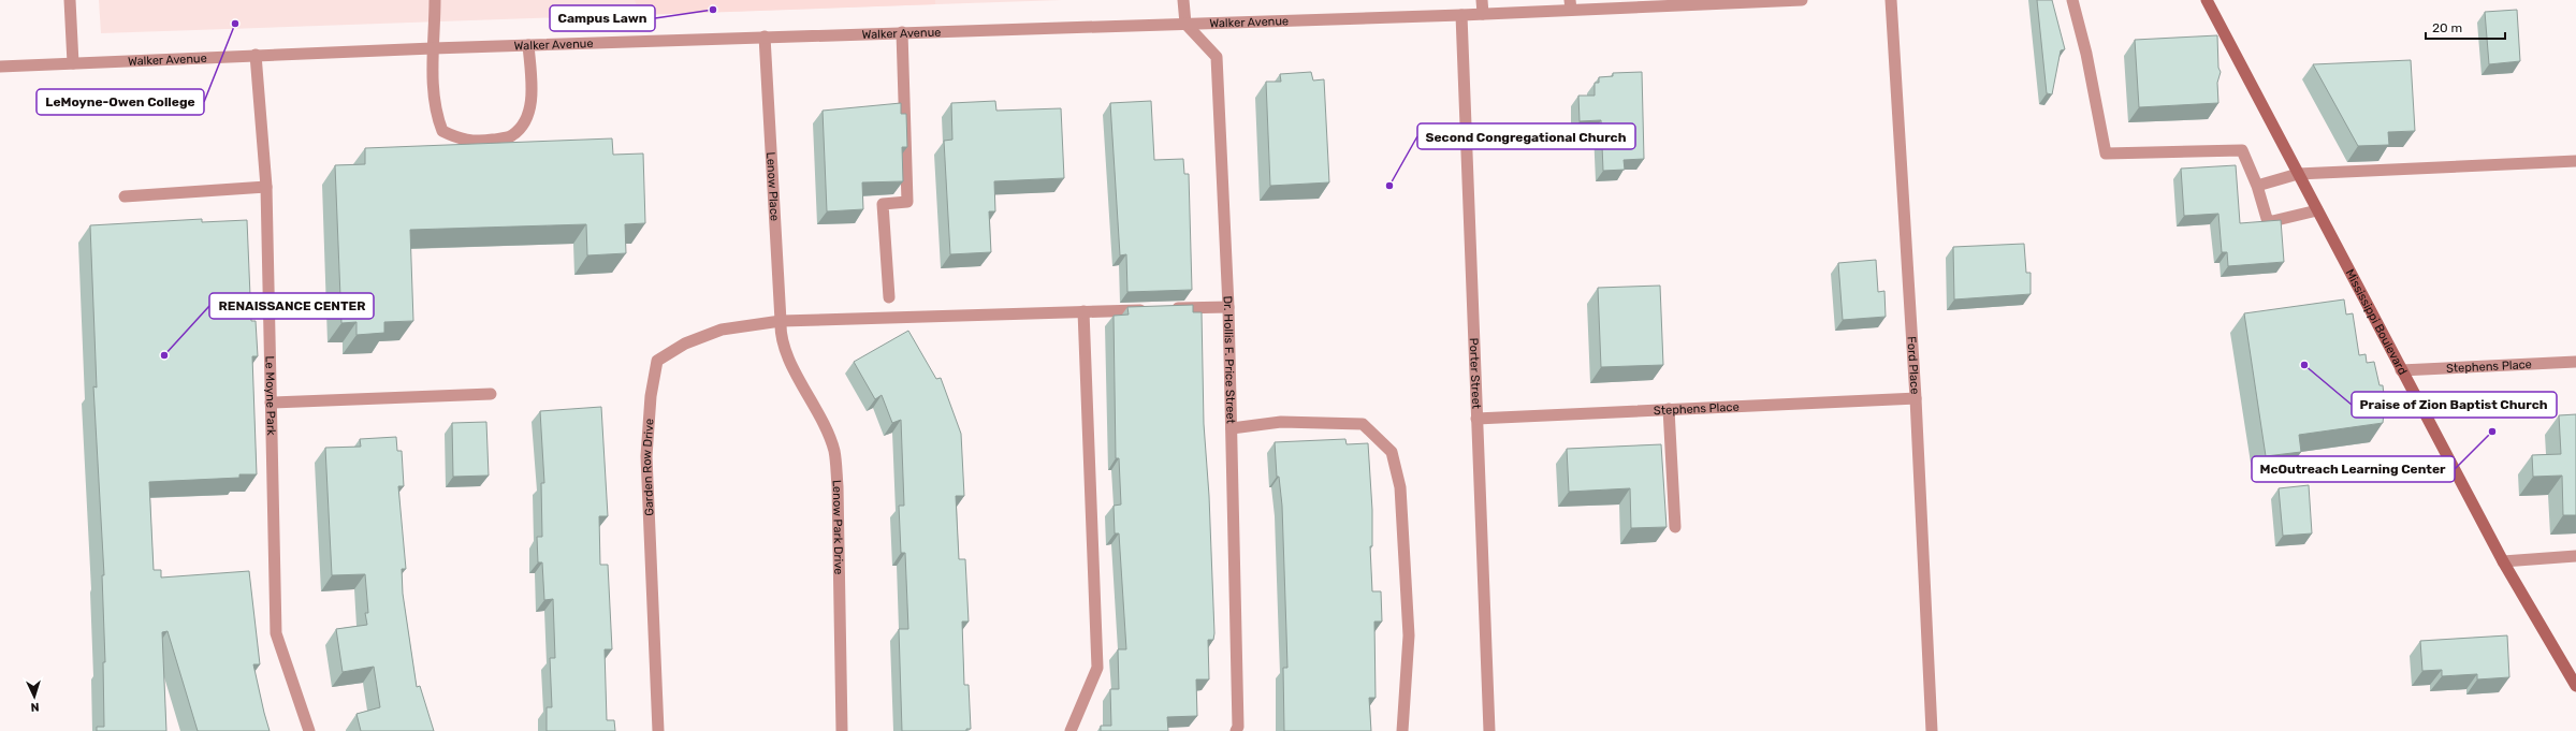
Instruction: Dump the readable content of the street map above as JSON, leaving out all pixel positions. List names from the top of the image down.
{
  "streets": {
    "main road": ["Mississippi Boulevard"],
    "street": [
      "Walker Avenue",
      "Lenow Place",
      "Dr. Hollis F. Price Street",
      "Ford Place",
      "Stephens Place",
      "Porter Street",
      "Le Moyne Park",
      "Garden Row Drive",
      "Lenow Park Drive"
    ]
  },
  "crossings": [
    ["Walker Avenue", "Lenow Place"],
    ["Walker Avenue", "Dr. Hollis F. Price Street"],
    ["Walker Avenue", "Porter Street"],
    ["Walker Avenue", "Le Moyne Park"],
    ["Lenow Place", "Garden Row Drive"],
    ["Lenow Place", "Lenow Park Drive"],
    ["Mississippi Boulevard", "Stephens Place"],
    ["Ford Place", "Stephens Place"],
    ["Stephens Place", "Porter Street"]
  ],
  "places": [
    "Campus Lawn",
    "LeMoyne-Owen College",
    "Second Congregational Church",
    "RENAISSANCE CENTER",
    "Praise of Zion Baptist Church",
    "McOutreach Learning Center"
  ],
  "scale_bar": "20 m",
  "north": "bottom"
}
